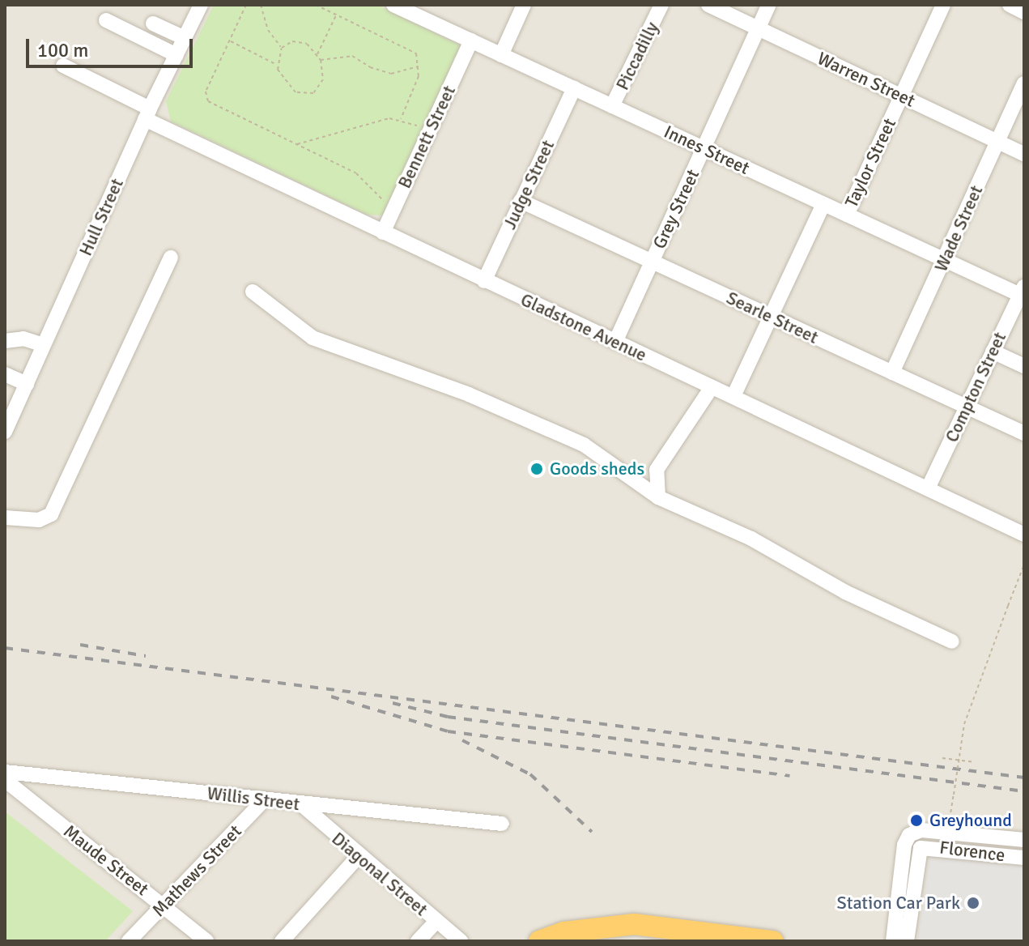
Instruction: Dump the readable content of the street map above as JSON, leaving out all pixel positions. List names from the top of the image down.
{
  "streets": {
    "street": [
      "Piccadilly",
      "Warren Street",
      "Bennett Street",
      "Innes Street",
      "Taylor Street",
      "Judge Street",
      "Grey Street",
      "Hull Street",
      "Wade Street",
      "Searle Street",
      "Gladstone Avenue",
      "Compton Street",
      "Willis Street",
      "Florence",
      "Maude Street",
      "Mathews Street",
      "Diagonal Street"
    ]
  },
  "crossings": [
    ["Piccadilly", "Innes Street"],
    ["Warren Street", "Taylor Street"],
    ["Warren Street", "Grey Street"],
    ["Warren Street", "Wade Street"],
    ["Bennett Street", "Innes Street"],
    ["Bennett Street", "Gladstone Avenue"],
    ["Innes Street", "Taylor Street"],
    ["Innes Street", "Judge Street"],
    ["Innes Street", "Grey Street"],
    ["Innes Street", "Wade Street"],
    ["Innes Street", "Compton Street"],
    ["Judge Street", "Searle Street"],
    ["Judge Street", "Gladstone Avenue"],
    ["Grey Street", "Searle Street"],
    ["Grey Street", "Gladstone Avenue"],
    ["Hull Street", "Gladstone Avenue"],
    ["Wade Street", "Searle Street"],
    ["Searle Street", "Compton Street"],
    ["Gladstone Avenue", "Compton Street"],
    ["Willis Street", "Mathews Street"],
    ["Willis Street", "Diagonal Street"],
    ["Maude Street", "Mathews Street"]
  ],
  "places": ["Goods sheds", "Greyhound", "Station Car Park"],
  "scale_bar": "100 m"
}
